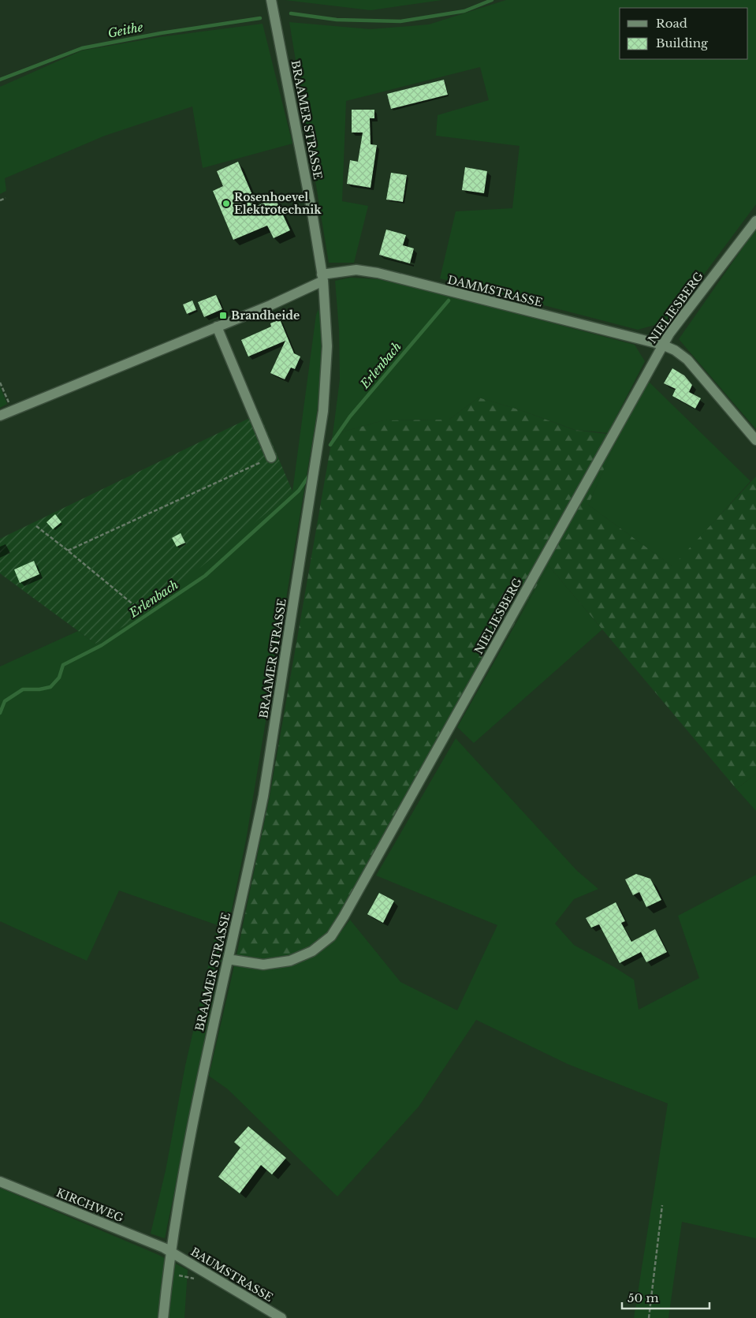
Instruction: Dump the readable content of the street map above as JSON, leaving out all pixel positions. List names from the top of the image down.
{
  "streets": {
    "street": [
      "BRAAMER STRASSE",
      "DAMMSTRASSE",
      "NIELIESBERG",
      "KIRCHWEG",
      "BAUMSTRASSE"
    ]
  },
  "crossings": [
    ["BRAAMER STRASSE", "DAMMSTRASSE"],
    ["BRAAMER STRASSE", "NIELIESBERG"],
    ["BRAAMER STRASSE", "KIRCHWEG"],
    ["BRAAMER STRASSE", "BAUMSTRASSE"],
    ["DAMMSTRASSE", "NIELIESBERG"],
    ["KIRCHWEG", "BAUMSTRASSE"]
  ],
  "water": ["Geithe", "Erlenbach"],
  "places": {
    "other": ["Rosenhoevel Elektrotechnik"],
    "transit": ["Brandheide"]
  },
  "legend": ["Road", "Building"],
  "scale_bar": "50 m"
}
